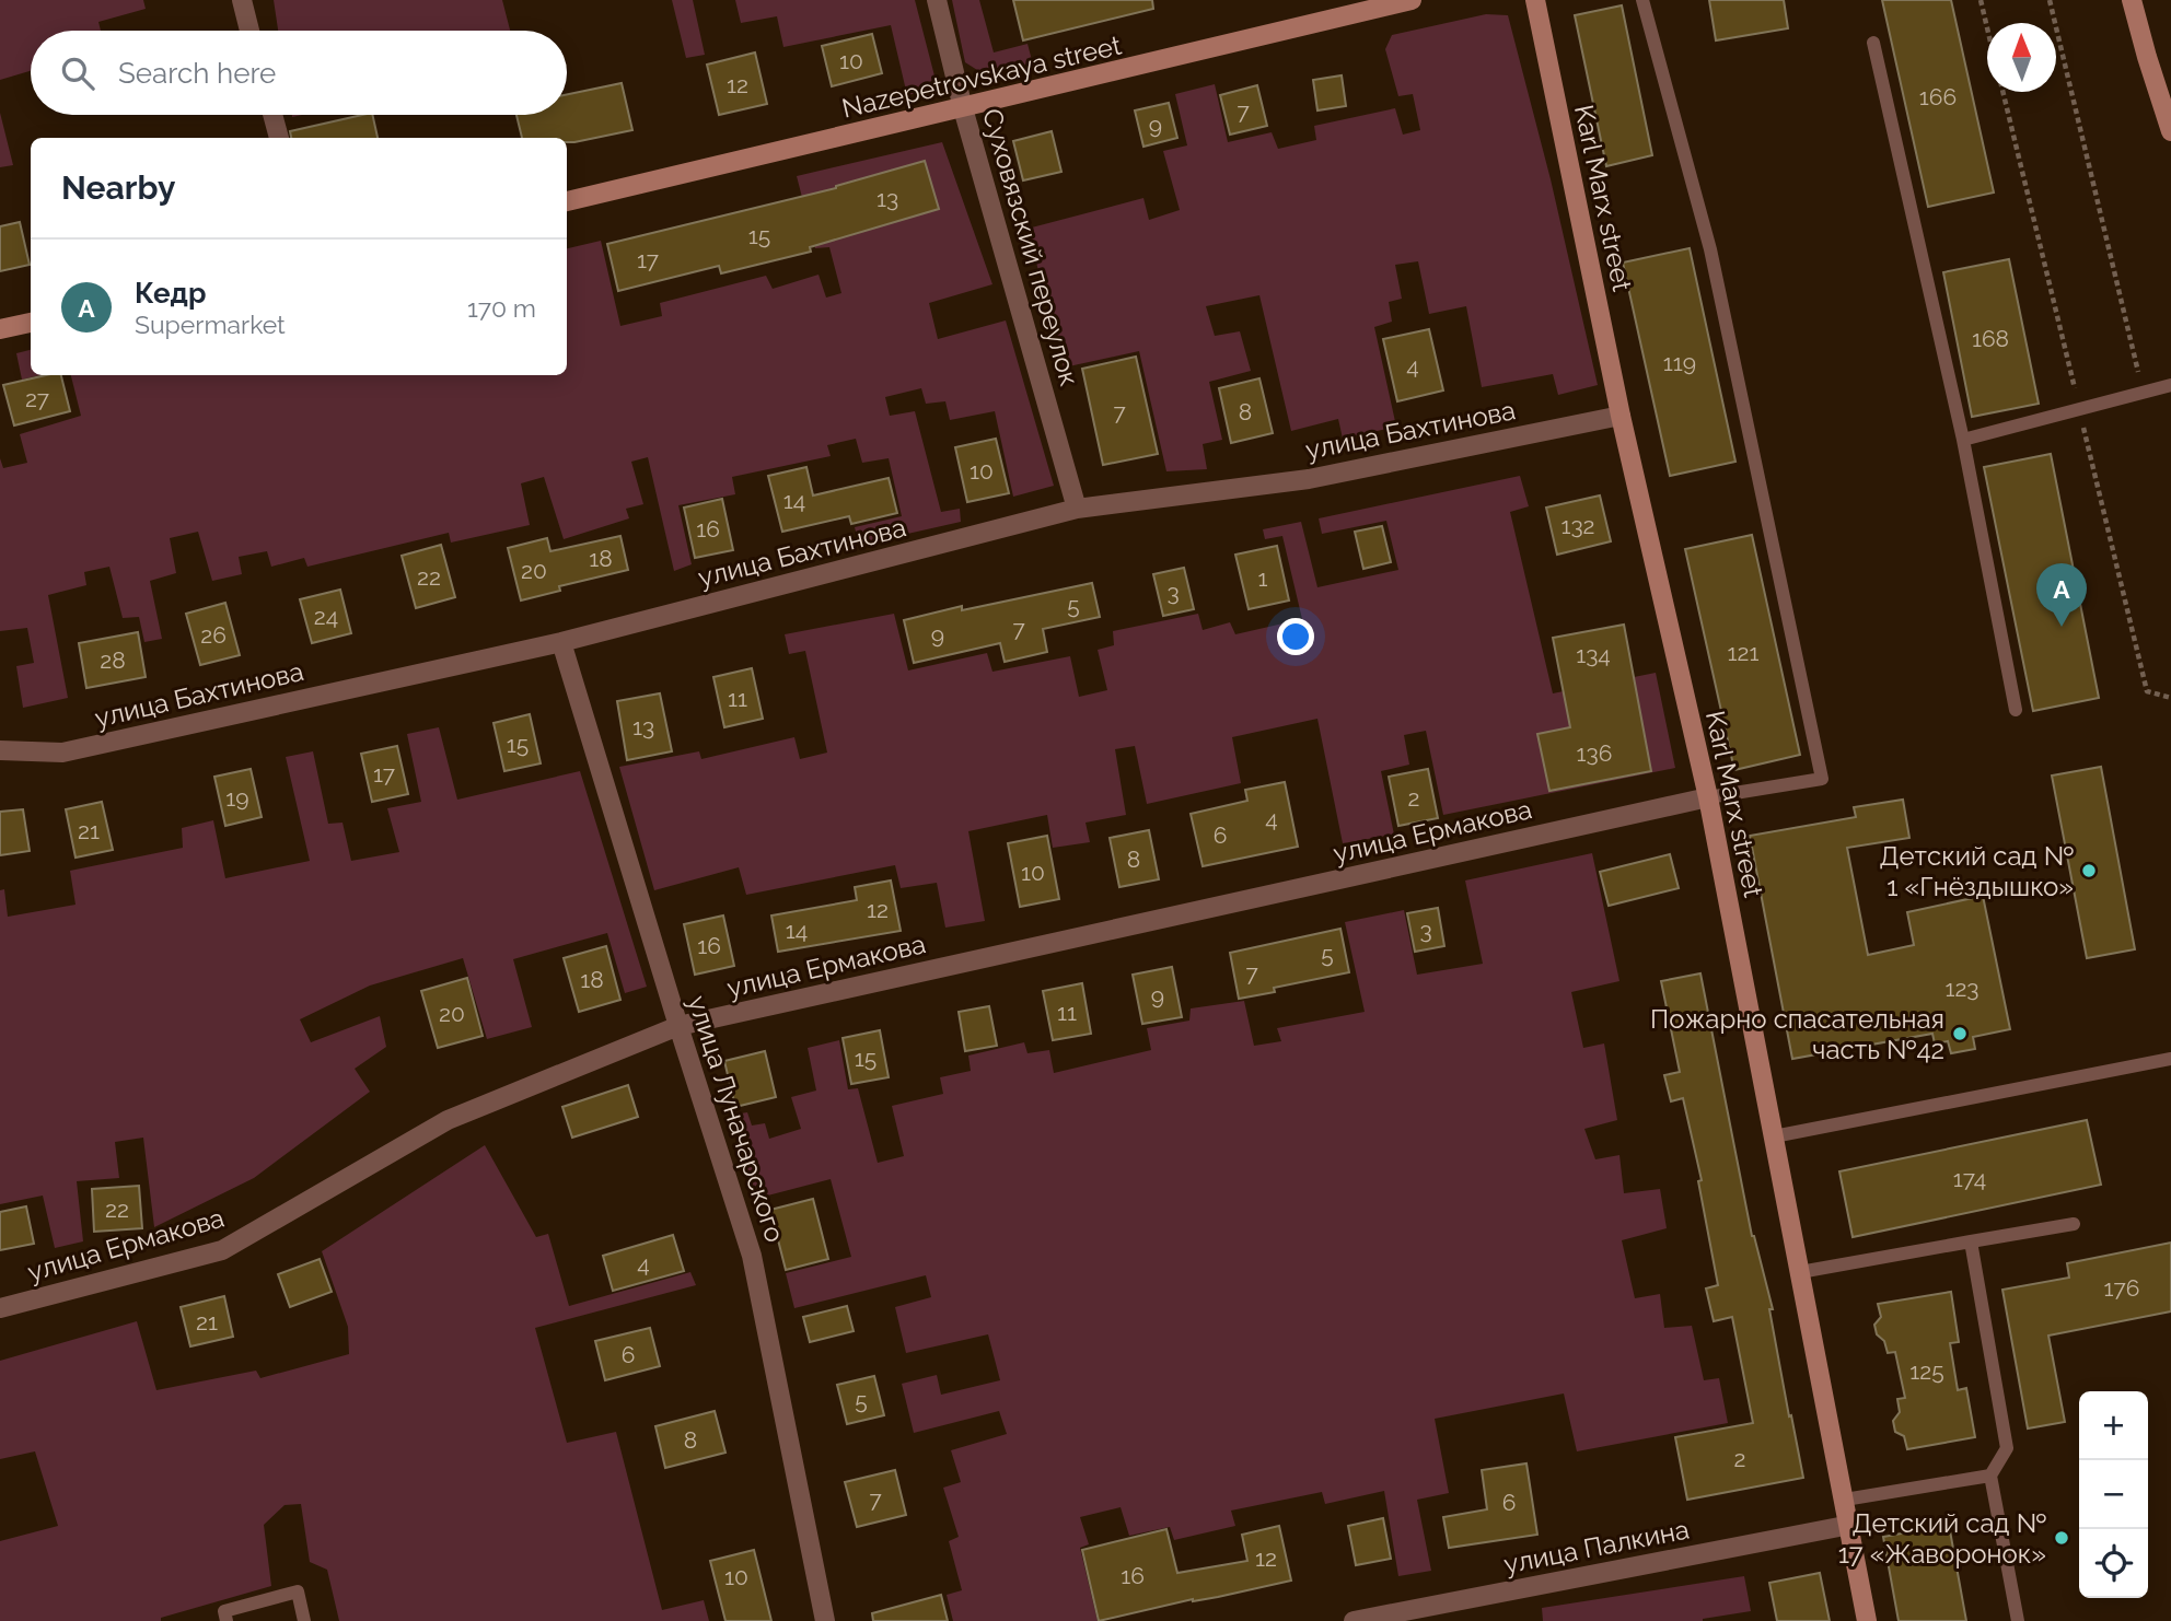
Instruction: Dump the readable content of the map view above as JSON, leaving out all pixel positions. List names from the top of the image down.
{
  "streets": {
    "street": [
      "Nazepetrovskaya street",
      "Karl Marx street",
      "Суховязский переулок",
      "улица Бахтинова",
      "улица Ермакова",
      "улица Луначарского",
      "улица Палкина"
    ]
  },
  "crossings": [
    ["Nazepetrovskaya street", "Суховязский переулок"],
    ["Karl Marx street", "улица Бахтинова"],
    ["Karl Marx street", "улица Ермакова"],
    ["Karl Marx street", "улица Палкина"],
    ["Суховязский переулок", "улица Бахтинова"],
    ["улица Бахтинова", "улица Луначарского"],
    ["улица Ермакова", "улица Луначарского"]
  ],
  "places": ["Детский сад № 1 «Гнёздышко»", "Пожарно спасательная часть №42", "Детский сад № 17 «Жаворонок»"],
  "house_numbers": [
    "10",
    "12",
    "166",
    "7",
    "9",
    "13",
    "15",
    "17",
    "168",
    "119",
    "4",
    "27",
    "7",
    "8",
    "10",
    "14",
    "132",
    "16",
    "18",
    "20",
    "22",
    "1",
    "3",
    "5",
    "24",
    "7",
    "26",
    "9",
    "121",
    "134",
    "28",
    "11",
    "13",
    "15",
    "136",
    "17",
    "19",
    "2",
    "4",
    "21",
    "6",
    "8",
    "10",
    "12",
    "14",
    "3",
    "16",
    "5",
    "7",
    "18",
    "123",
    "9",
    "11",
    "20",
    "15",
    "174",
    "22",
    "4",
    "176",
    "21",
    "6",
    "125",
    "5",
    "8",
    "2",
    "7",
    "6",
    "12",
    "16",
    "10"
  ],
  "north": "top",
  "page": {
    "search": "Search here",
    "heading": "Nearby",
    "list": [
      {
        "mark": "A",
        "name": "Кедр",
        "note": "Supermarket",
        "value": "170 m"
      }
    ],
    "pins": "A",
    "map_buttons": ["+", "−"]
  }
}
